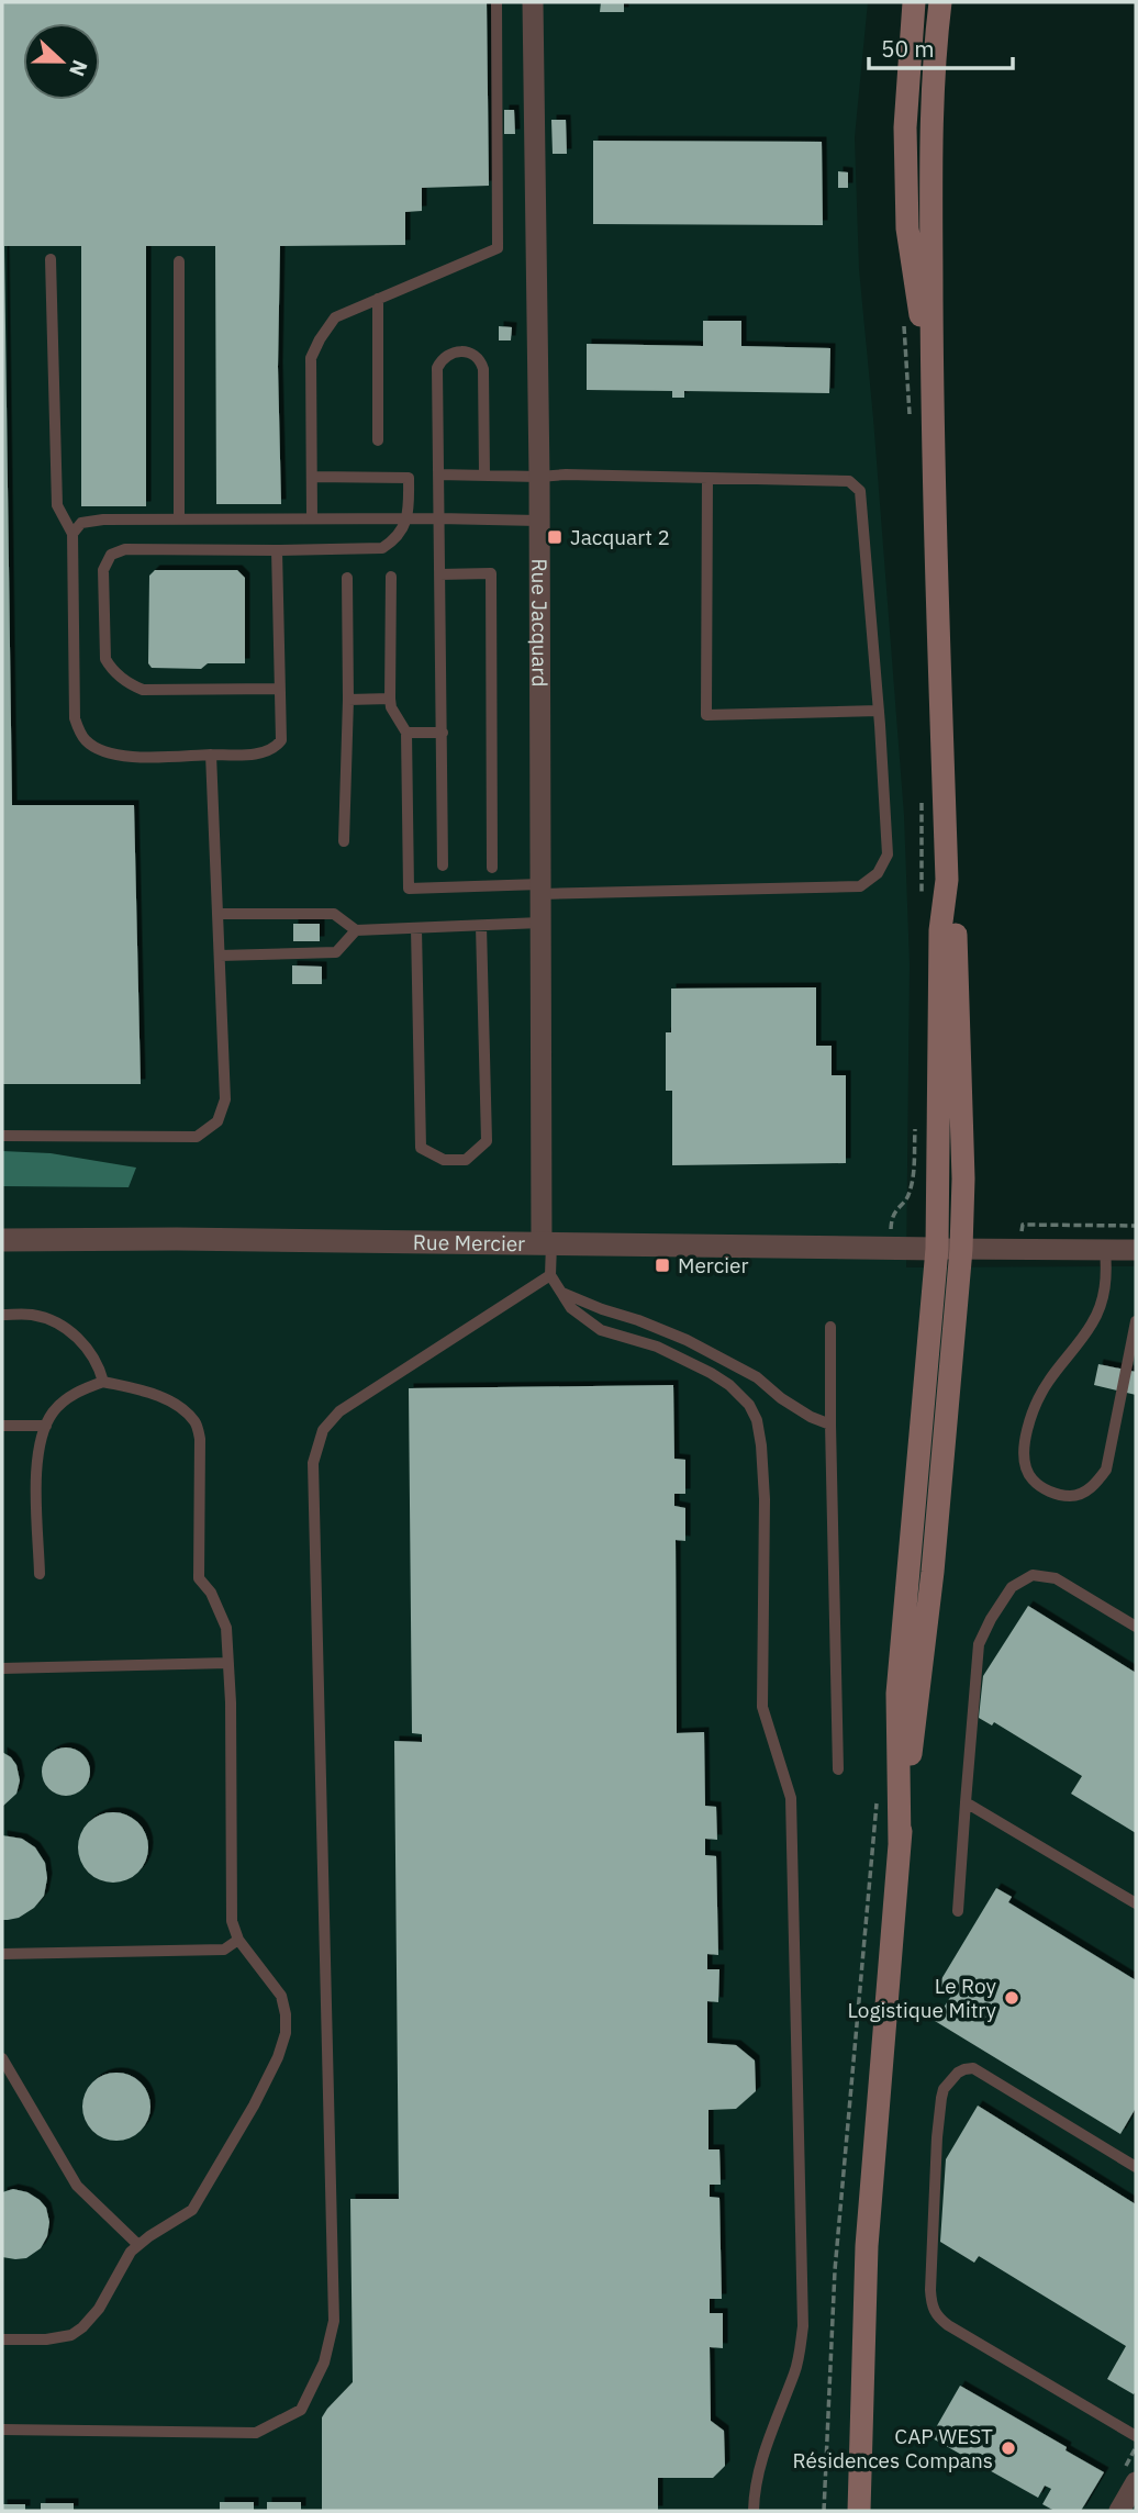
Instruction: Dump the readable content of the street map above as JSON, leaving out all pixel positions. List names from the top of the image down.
{
  "streets": {
    "street": ["Rue Jacquard", "Rue Mercier"]
  },
  "crossings": [
    ["Rue Jacquard", "Rue Mercier"]
  ],
  "places": {
    "transit": ["Jacquart 2", "Mercier"],
    "other": ["Le Roy Logistique Mitry", "CAP WEST Résidences Compans"]
  },
  "scale_bar": "50 m",
  "north": "right"
}
